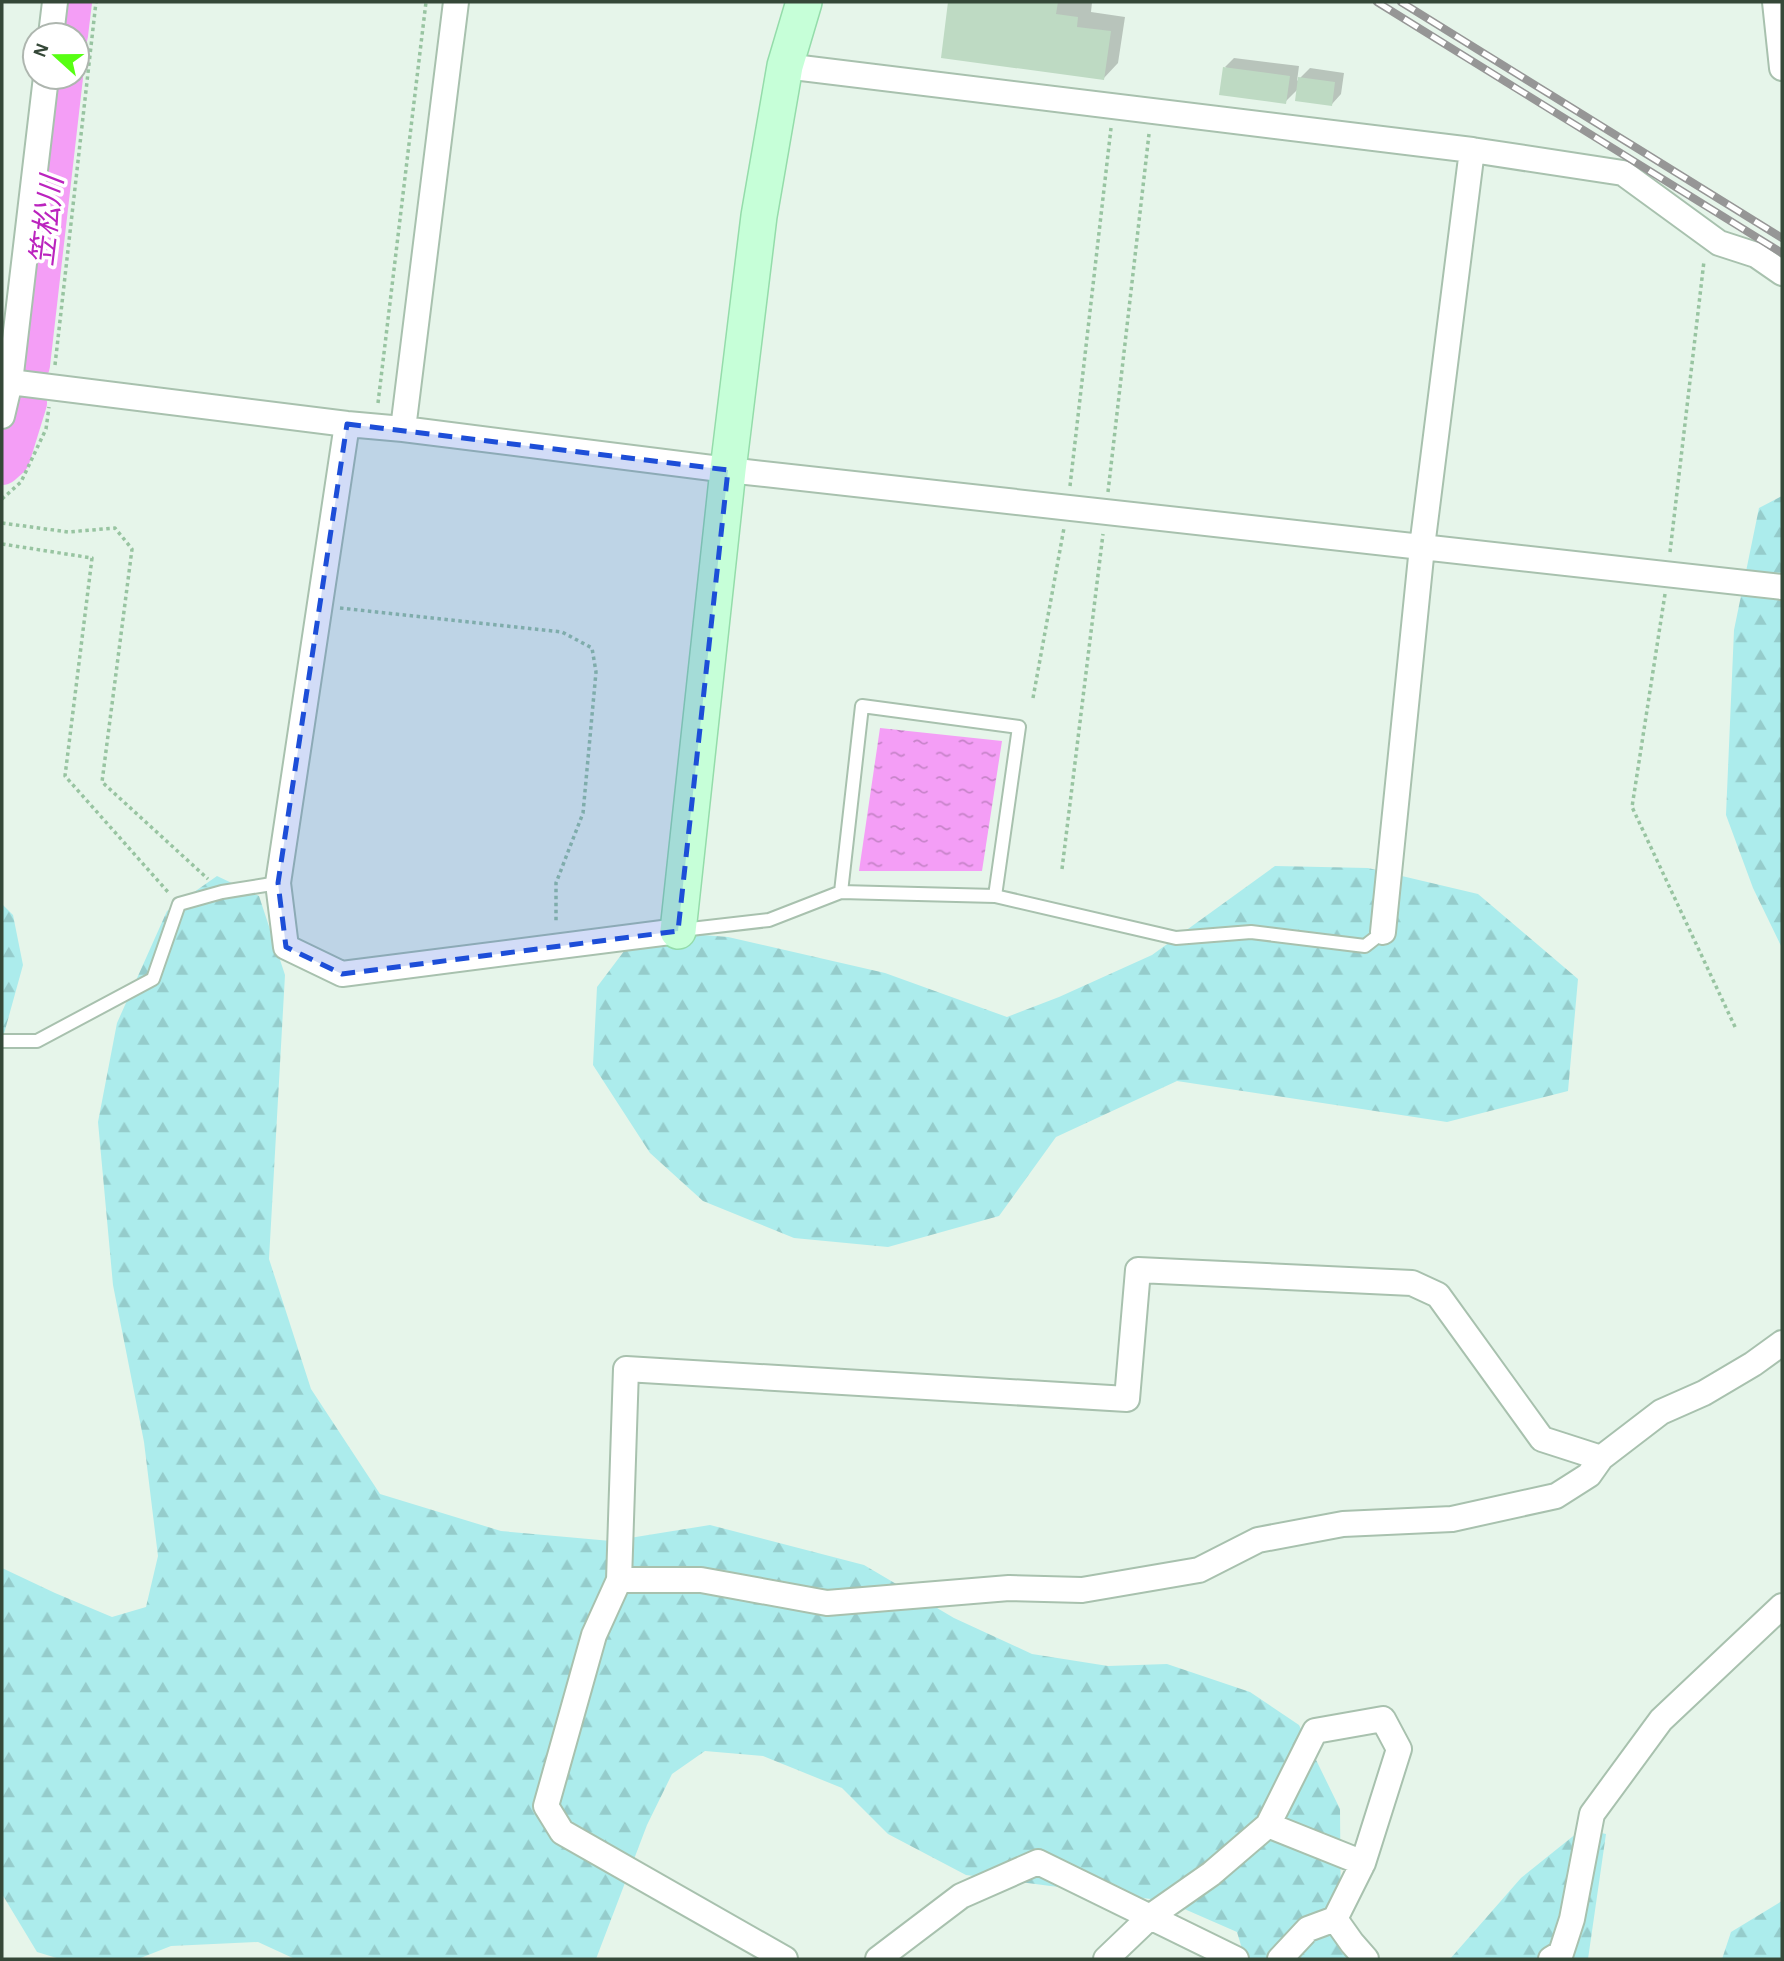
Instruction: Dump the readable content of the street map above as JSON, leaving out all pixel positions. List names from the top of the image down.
{
  "water": ["笠松川"],
  "north": "left"
}
